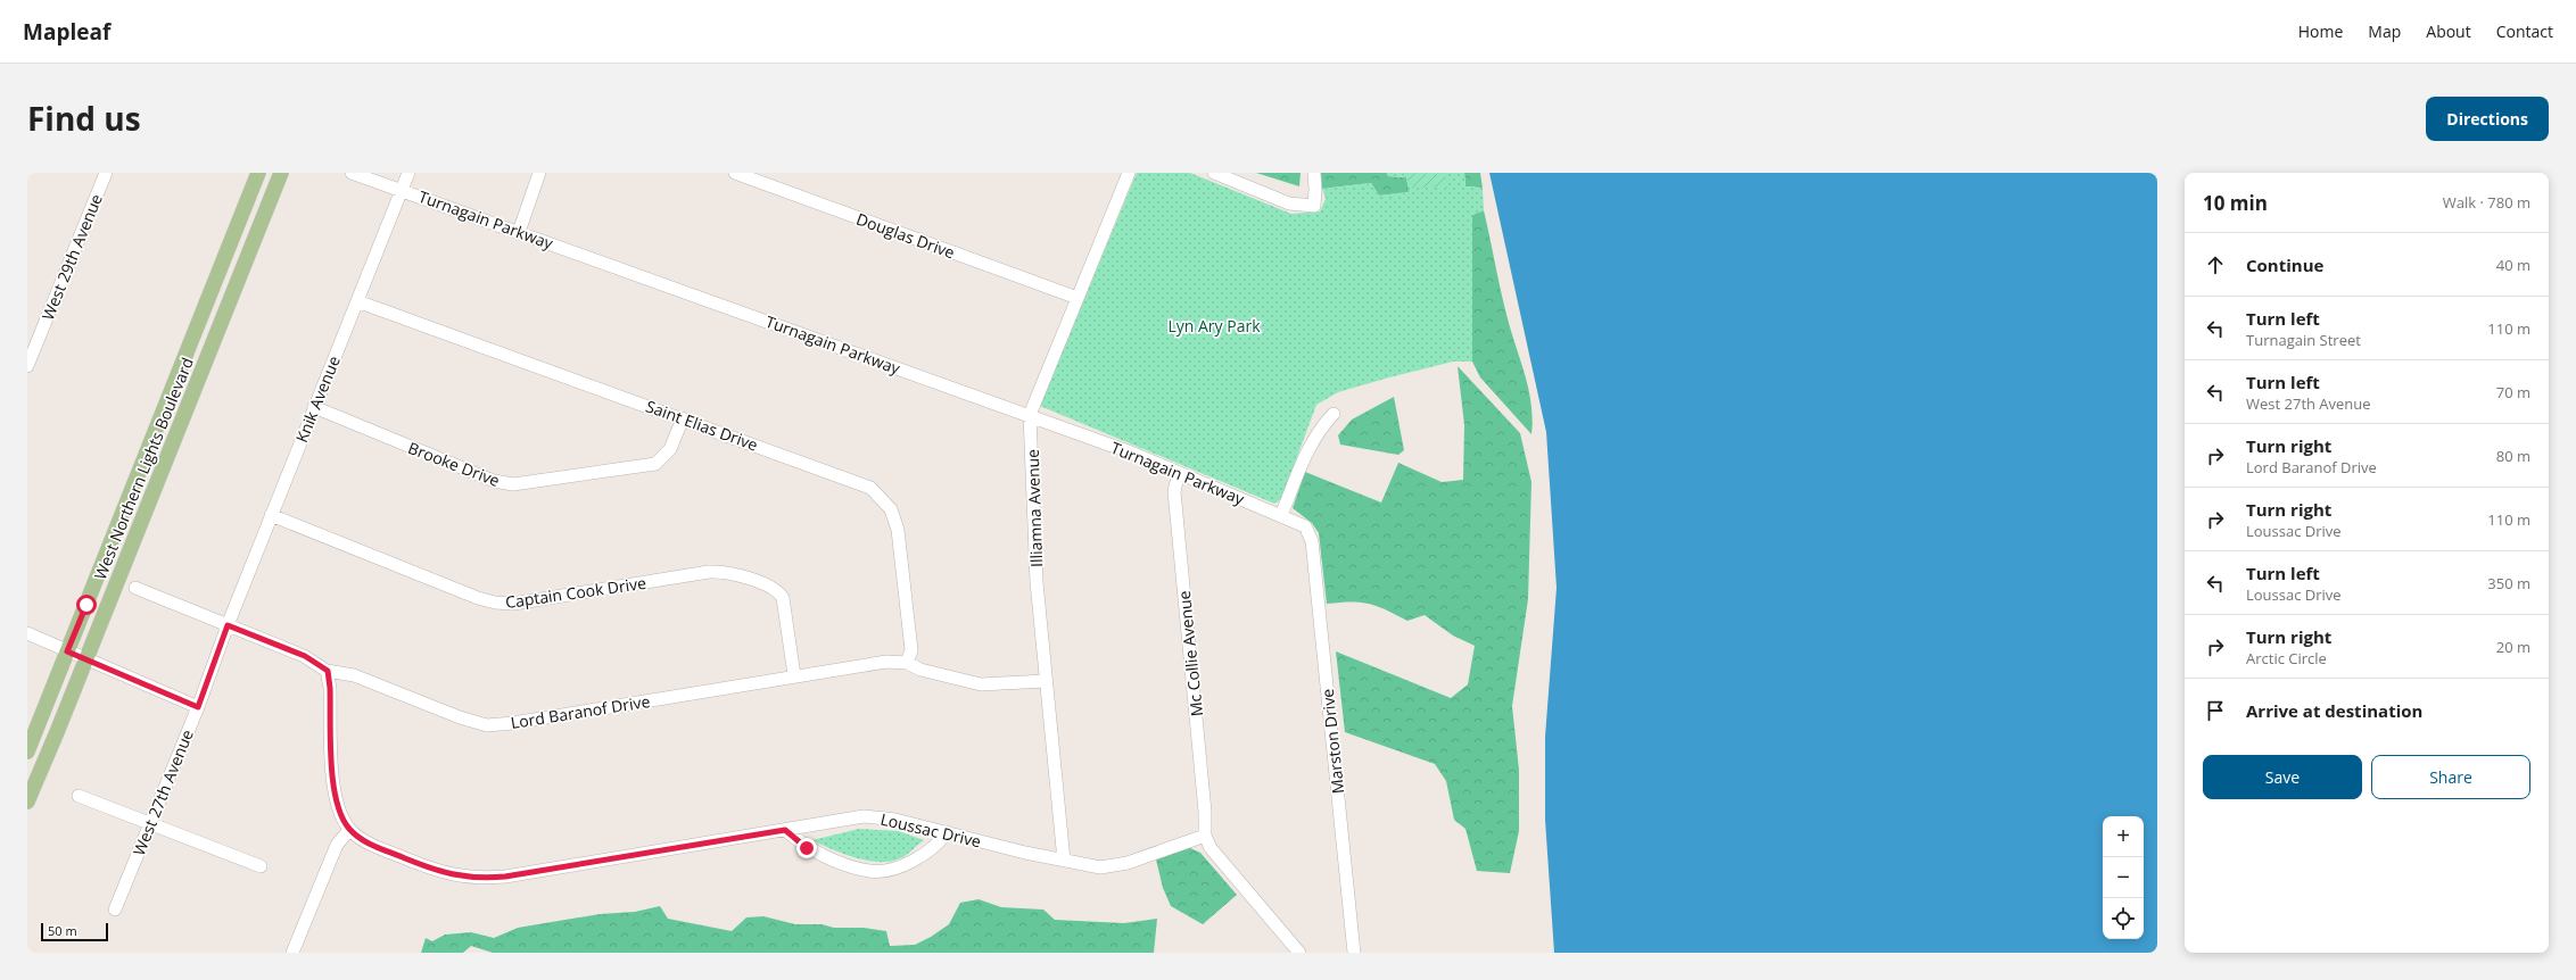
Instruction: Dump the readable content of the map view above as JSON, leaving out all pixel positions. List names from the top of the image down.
{
  "streets": {
    "main road": ["West Northern Lights Boulevard"],
    "street": [
      "Turnagain Parkway",
      "Douglas Drive",
      "West 29th Avenue",
      "Knik Avenue",
      "Saint Elias Drive",
      "Brooke Drive",
      "Illiamna Avenue",
      "Captain Cook Drive",
      "Mc Collie Avenue",
      "Lord Baranof Drive",
      "Marston Drive",
      "West 27th Avenue",
      "Loussac Drive"
    ]
  },
  "crossings": [
    ["Turnagain Parkway", "Knik Avenue"],
    ["Turnagain Parkway", "Illiamna Avenue"],
    ["Turnagain Parkway", "Mc Collie Avenue"],
    ["Turnagain Parkway", "Marston Drive"],
    ["Douglas Drive", "Illiamna Avenue"],
    ["Knik Avenue", "Saint Elias Drive"],
    ["Knik Avenue", "Brooke Drive"],
    ["Knik Avenue", "Captain Cook Drive"],
    ["Knik Avenue", "Lord Baranof Drive"],
    ["Knik Avenue", "West 27th Avenue"],
    ["Saint Elias Drive", "Brooke Drive"],
    ["Saint Elias Drive", "Lord Baranof Drive"],
    ["Illiamna Avenue", "Lord Baranof Drive"],
    ["Illiamna Avenue", "Loussac Drive"],
    ["Captain Cook Drive", "Lord Baranof Drive"],
    ["Mc Collie Avenue", "Loussac Drive"],
    ["Lord Baranof Drive", "West 27th Avenue"],
    ["Lord Baranof Drive", "Loussac Drive"]
  ],
  "parks": ["Lyn Ary Park"],
  "scale_bar": "50 m",
  "page": {
    "header": "Mapleaf",
    "nav": [
      "Home",
      "Map",
      "About",
      "Contact"
    ],
    "title": "Find us",
    "buttons": [
      "Directions",
      ["Save", "Share"]
    ],
    "heading": ["10 min", "Walk · 780 m"],
    "list": [
      ["Continue", "40 m"],
      ["Turn left", "Turnagain Street", "110 m"],
      ["Turn left", "West 27th Avenue", "70 m"],
      ["Turn right", "Lord Baranof Drive", "80 m"],
      ["Turn right", "Loussac Drive", "110 m"],
      ["Turn left", "Loussac Drive", "350 m"],
      ["Turn right", "Arctic Circle", "20 m"],
      "Arrive at destination"
    ],
    "map_buttons": ["+", "−"],
    "scale": "50 m"
  }
}
